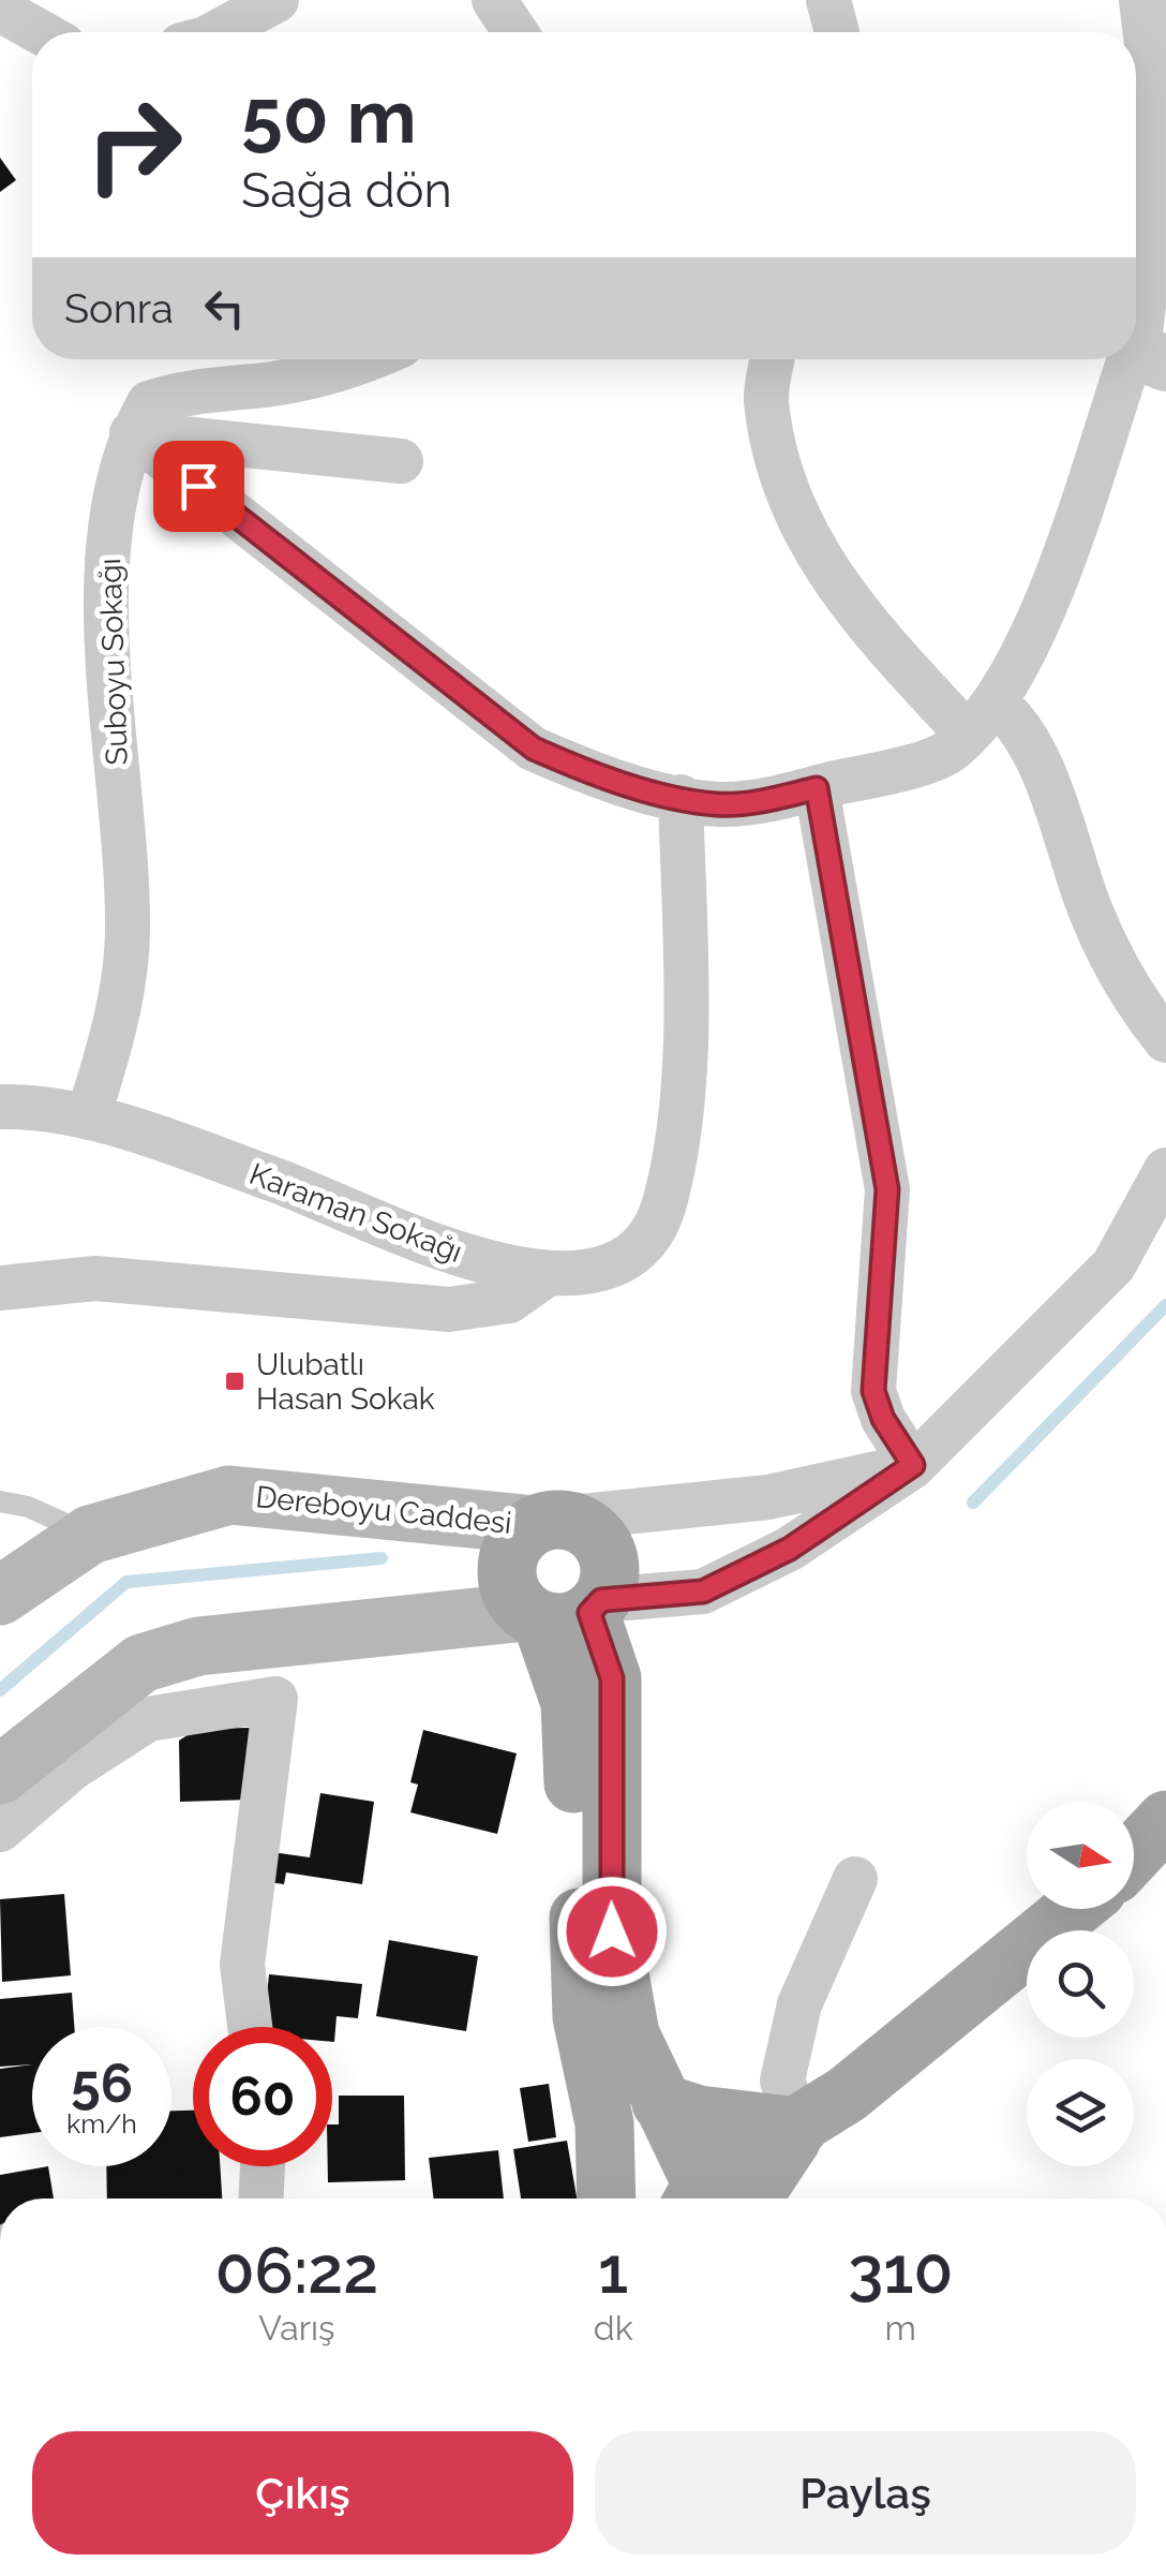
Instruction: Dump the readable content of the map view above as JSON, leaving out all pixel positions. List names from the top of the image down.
{
  "streets": {
    "main road": ["Dereboyu Caddesi"],
    "street": ["Suboyu Sokağı", "Karaman Sokağı"]
  },
  "crossings": [
    ["Suboyu Sokağı", "Karaman Sokağı"]
  ],
  "places": {
    "transit": ["Ulubatlı Hasan Sokak"]
  },
  "north": "right",
  "page": {
    "turn": ["50 m", "Sağa dön"],
    "then": "Sonra",
    "speed": "56 km/h",
    "limit": "60",
    "eta": [
      "06:22",
      "Varış",
      "1",
      "dk",
      "310",
      "m"
    ],
    "buttons": ["Çıkış", "Paylaş"]
  }
}
